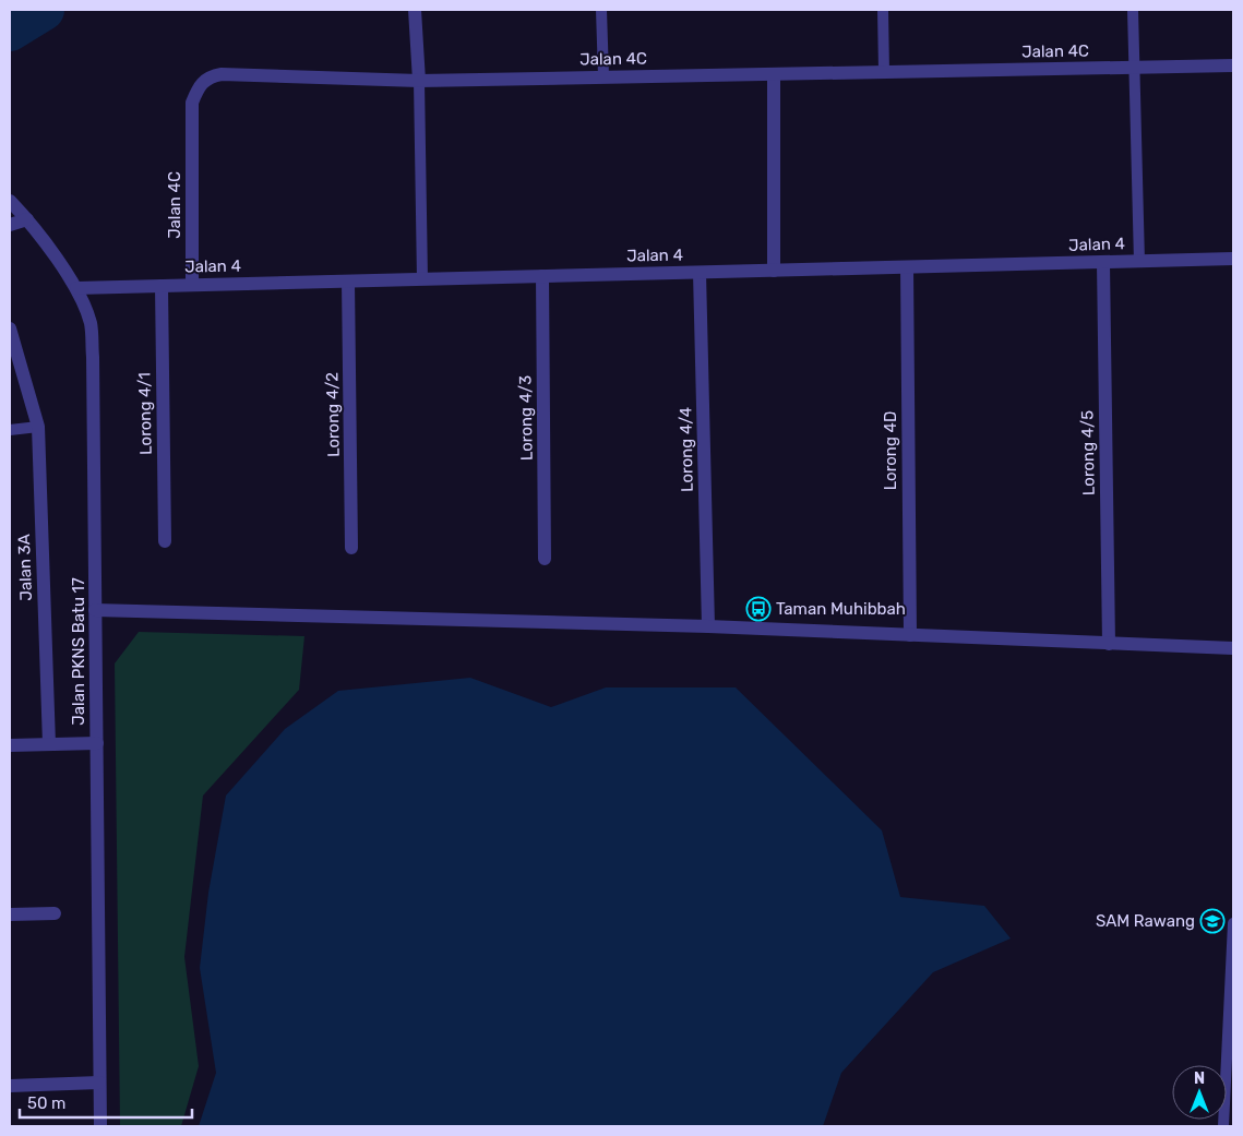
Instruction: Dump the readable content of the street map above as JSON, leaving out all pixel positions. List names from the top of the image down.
{
  "streets": {
    "street": [
      "Jalan 4C",
      "Jalan 4",
      "Lorong 4/1",
      "Lorong 4/2",
      "Lorong 4/3",
      "Lorong 4/4",
      "Lorong 4D",
      "Lorong 4/5",
      "Jalan 3A",
      "Jalan PKNS Batu 17"
    ]
  },
  "crossings": [
    ["Jalan 4C", "Jalan 4"],
    ["Jalan 4", "Lorong 4/1"],
    ["Jalan 4", "Lorong 4/2"],
    ["Jalan 4", "Lorong 4/3"],
    ["Jalan 4", "Lorong 4/4"],
    ["Jalan 4", "Lorong 4D"],
    ["Jalan 4", "Lorong 4/5"],
    ["Jalan 4", "Jalan PKNS Batu 17"]
  ],
  "places": {
    "bus stop": ["Taman Muhibbah"],
    "school or university": ["SAM Rawang"]
  },
  "scale_bar": "50 m",
  "north": "top"
}
